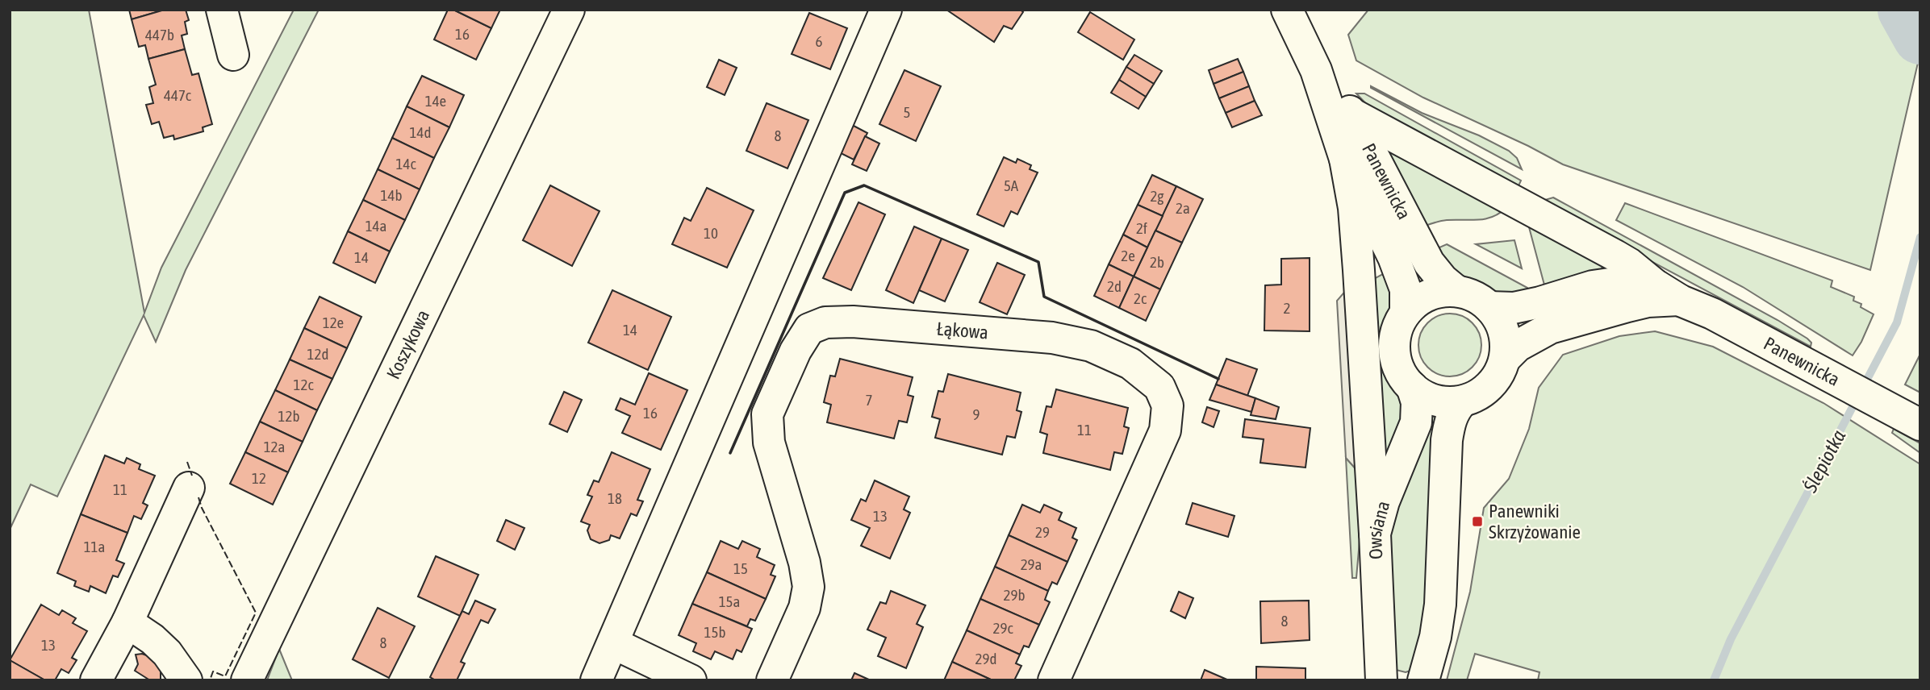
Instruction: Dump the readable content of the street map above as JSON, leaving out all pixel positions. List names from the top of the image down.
{
  "streets": {
    "street": [
      "Panewnicka",
      "Łąkowa",
      "Koszykowa",
      "Owsiana"
    ]
  },
  "crossings": [
    ["Panewnicka", "Owsiana"]
  ],
  "water": ["Ślepiotka"],
  "places": {
    "transit": ["Panewniki Skrzyżowanie"]
  },
  "house_numbers": [
    "16",
    "447b",
    "6",
    "447c",
    "14e",
    "5",
    "14d",
    "8",
    "14c",
    "5A",
    "14b",
    "2g",
    "2a",
    "14a",
    "2f",
    "10",
    "2e",
    "14",
    "2b",
    "2d",
    "2c",
    "2",
    "12e",
    "14",
    "12d",
    "12c",
    "7",
    "16",
    "9",
    "12b",
    "11",
    "12a",
    "12",
    "11",
    "18",
    "13",
    "29",
    "11a",
    "29a",
    "15",
    "29b",
    "15a",
    "8",
    "29c",
    "15b",
    "8",
    "13",
    "29d"
  ]
}
